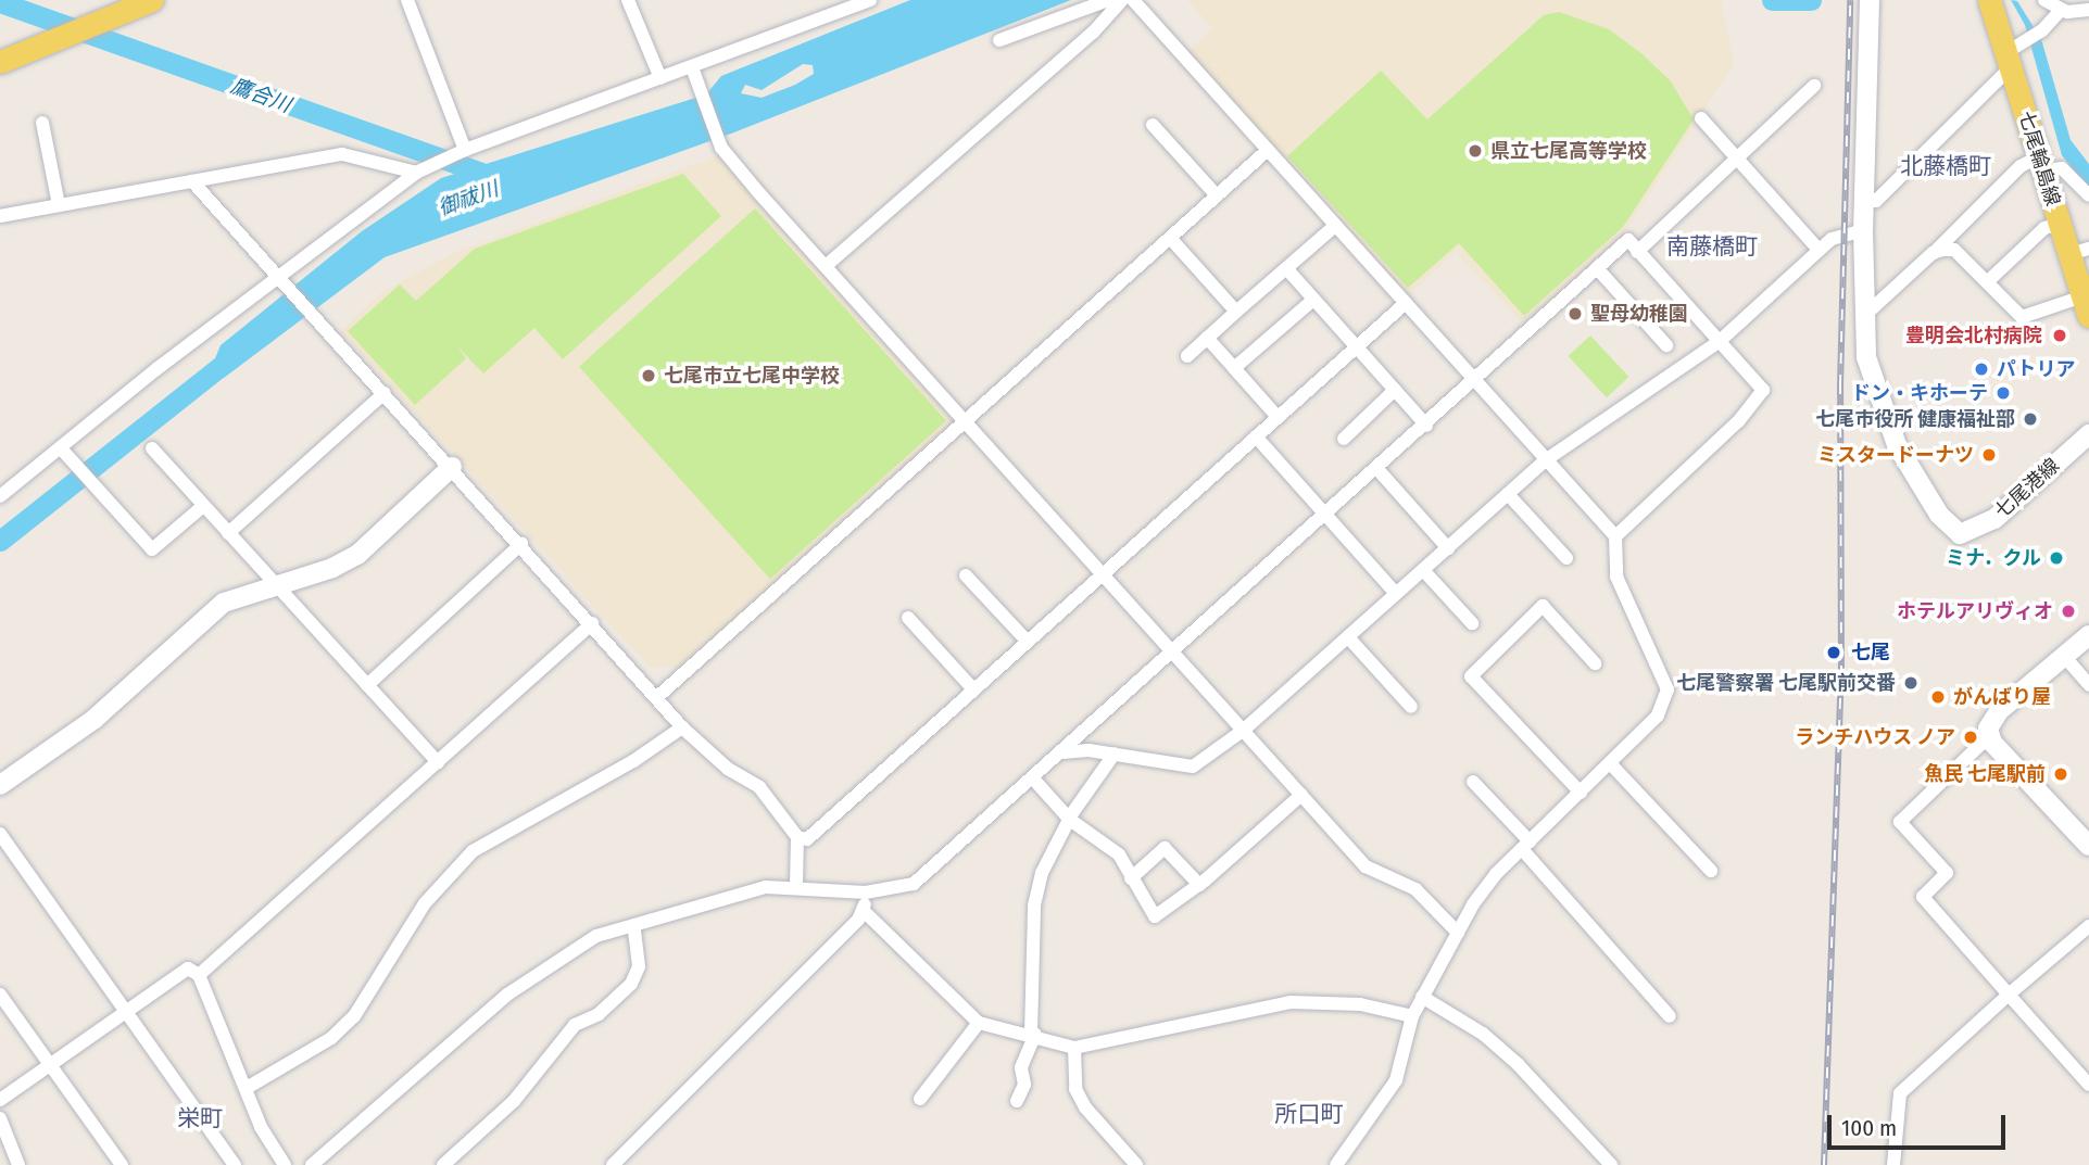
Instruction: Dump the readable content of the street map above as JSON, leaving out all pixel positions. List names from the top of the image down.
{
  "streets": {
    "main road": ["七尾輪島線"],
    "street": ["七尾港線"]
  },
  "districts": [
    "北藤橋町",
    "南藤橋町",
    "所口町",
    "栄町"
  ],
  "water": ["鷹合川", "御祓川"],
  "places": [
    "県立七尾高等学校",
    "聖母幼稚園",
    "豊明会北村病院",
    "パトリア",
    "七尾市立七尾中学校",
    "ドン・キホーテ",
    "七尾市役所 健康福祉部",
    "ミスタードーナツ",
    "ミナ．クル",
    "ホテルアリヴィオ",
    "七尾",
    "七尾警察署 七尾駅前交番",
    "がんばり屋",
    "ランチハウス ノア",
    "魚民 七尾駅前"
  ],
  "scale_bar": "100 m"
}
